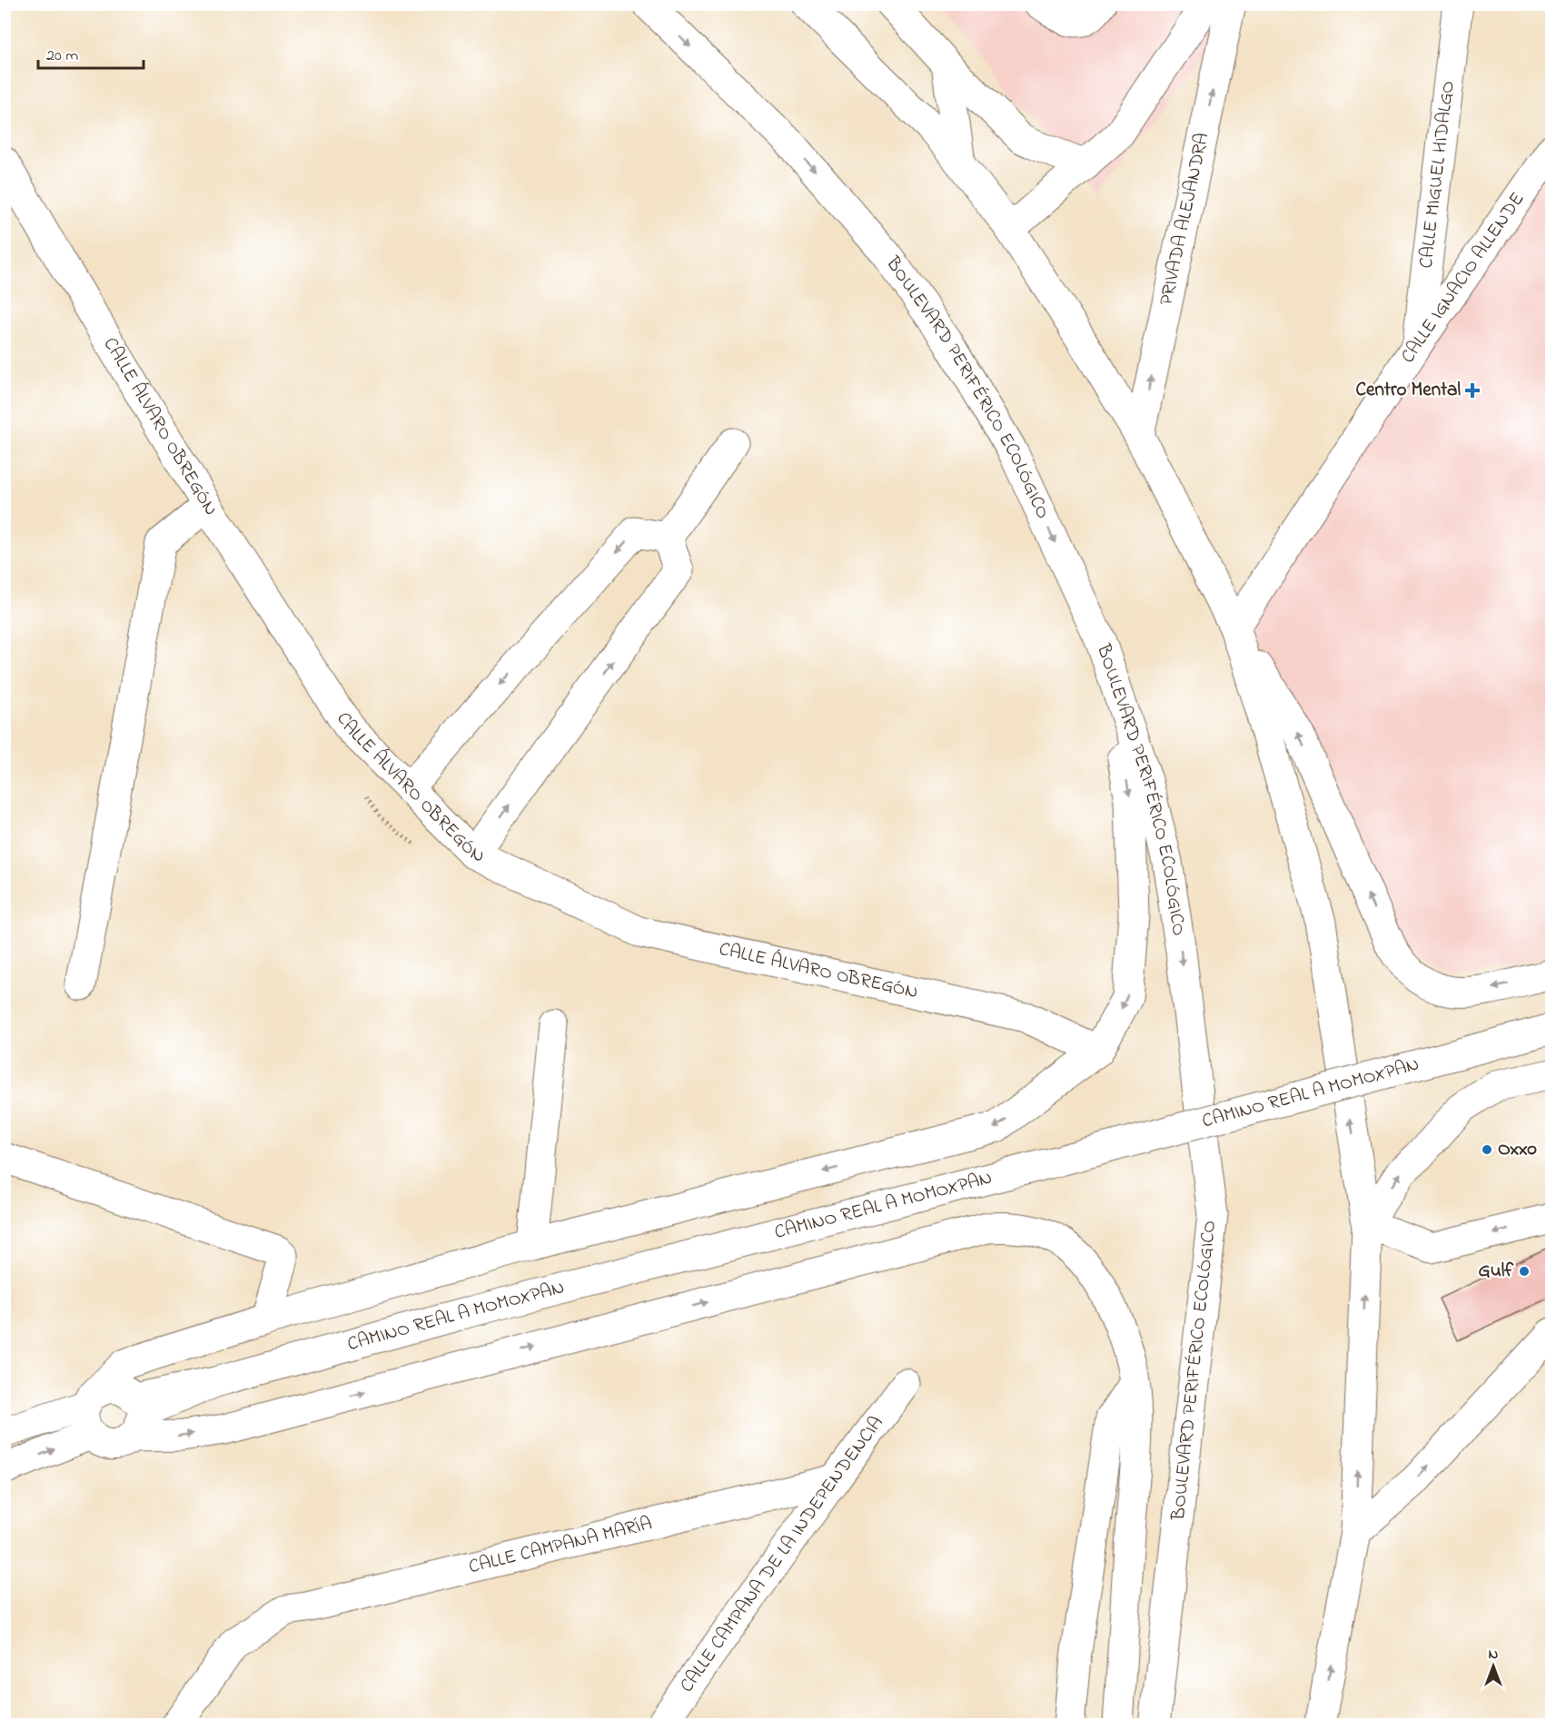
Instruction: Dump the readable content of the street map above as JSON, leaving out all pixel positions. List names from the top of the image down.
{
  "streets": {
    "main road": [
      "CALLE MIGUEL HIDALGO",
      "PRIVADA ALEJANDRA",
      "CALLE IGNACIO ALLENDE",
      "BOULEVARD PERIFÉRICO ECOLÓGICO",
      "CALLE ÁLVARO OBREGÓN",
      "CAMINO REAL A MOMOXPAN",
      "CALLE CAMPANA MARÍA",
      "CALLE CAMPANA DE LA INDEPENDENCIA"
    ]
  },
  "crossings": [
    ["CALLE MIGUEL HIDALGO", "CALLE IGNACIO ALLENDE"],
    ["CALLE CAMPANA MARÍA", "CALLE CAMPANA DE LA INDEPENDENCIA"]
  ],
  "places": {
    "health": ["Centro Mental"],
    "other": ["Oxxo", "Gulf"]
  },
  "scale_bar": "20 m",
  "north": "top"
}
